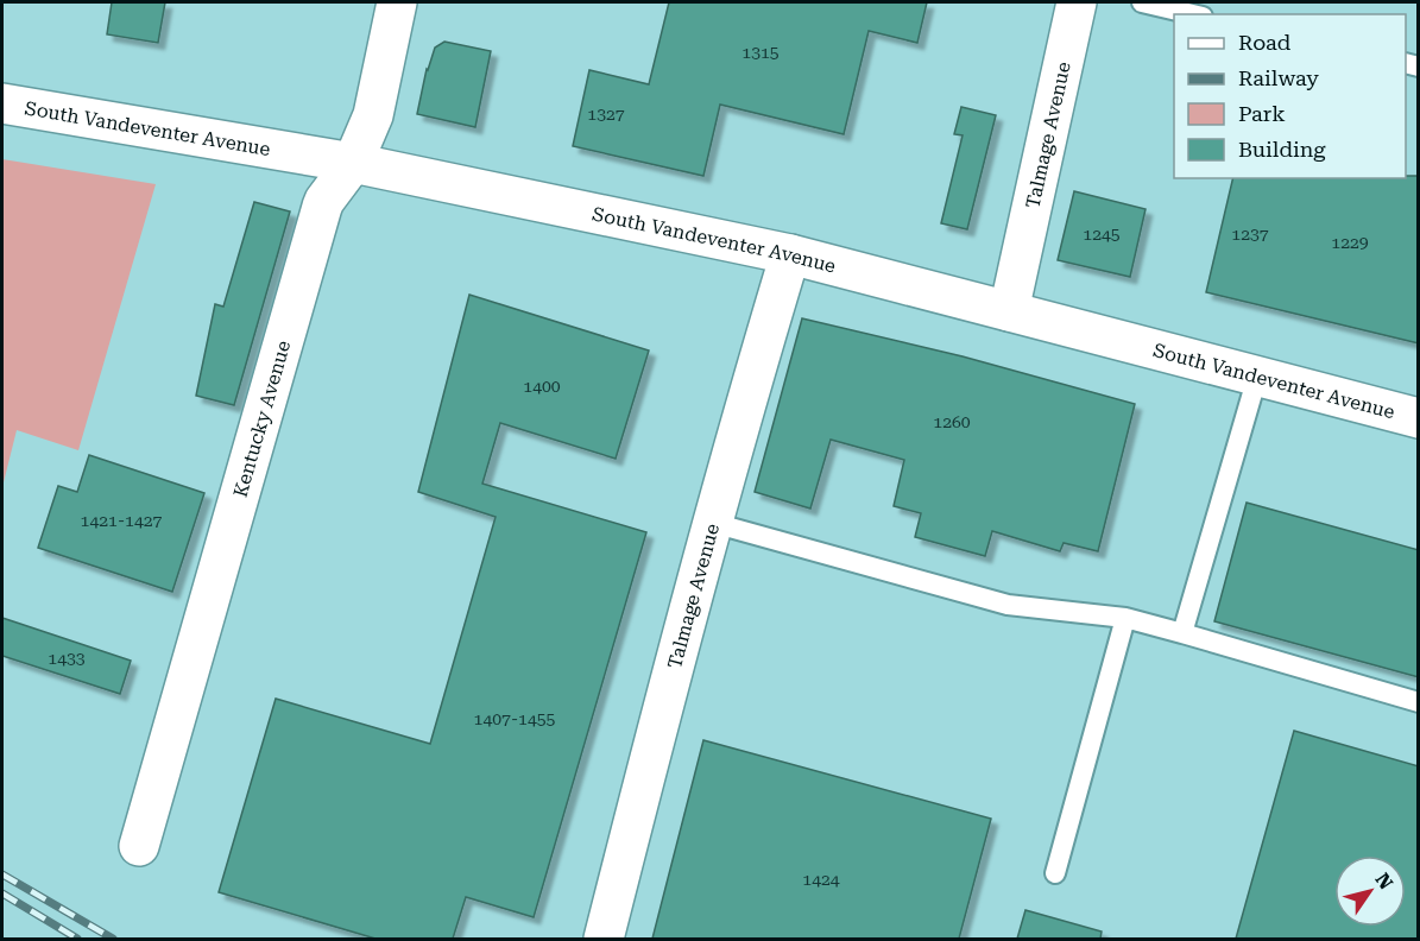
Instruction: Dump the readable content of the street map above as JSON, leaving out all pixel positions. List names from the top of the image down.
{
  "streets": {
    "street": ["South Vandeventer Avenue", "Talmage Avenue", "Kentucky Avenue"]
  },
  "crossings": [
    ["South Vandeventer Avenue", "Talmage Avenue"],
    ["South Vandeventer Avenue", "Kentucky Avenue"]
  ],
  "house_numbers": [
    "1315",
    "1327",
    "1245",
    "1237",
    "1229",
    "1400",
    "1260",
    "1421-1427",
    "1433",
    "1407-1455",
    "1424"
  ],
  "legend": [
    "Road",
    "Railway",
    "Park",
    "Building"
  ],
  "north": "top right"
}
